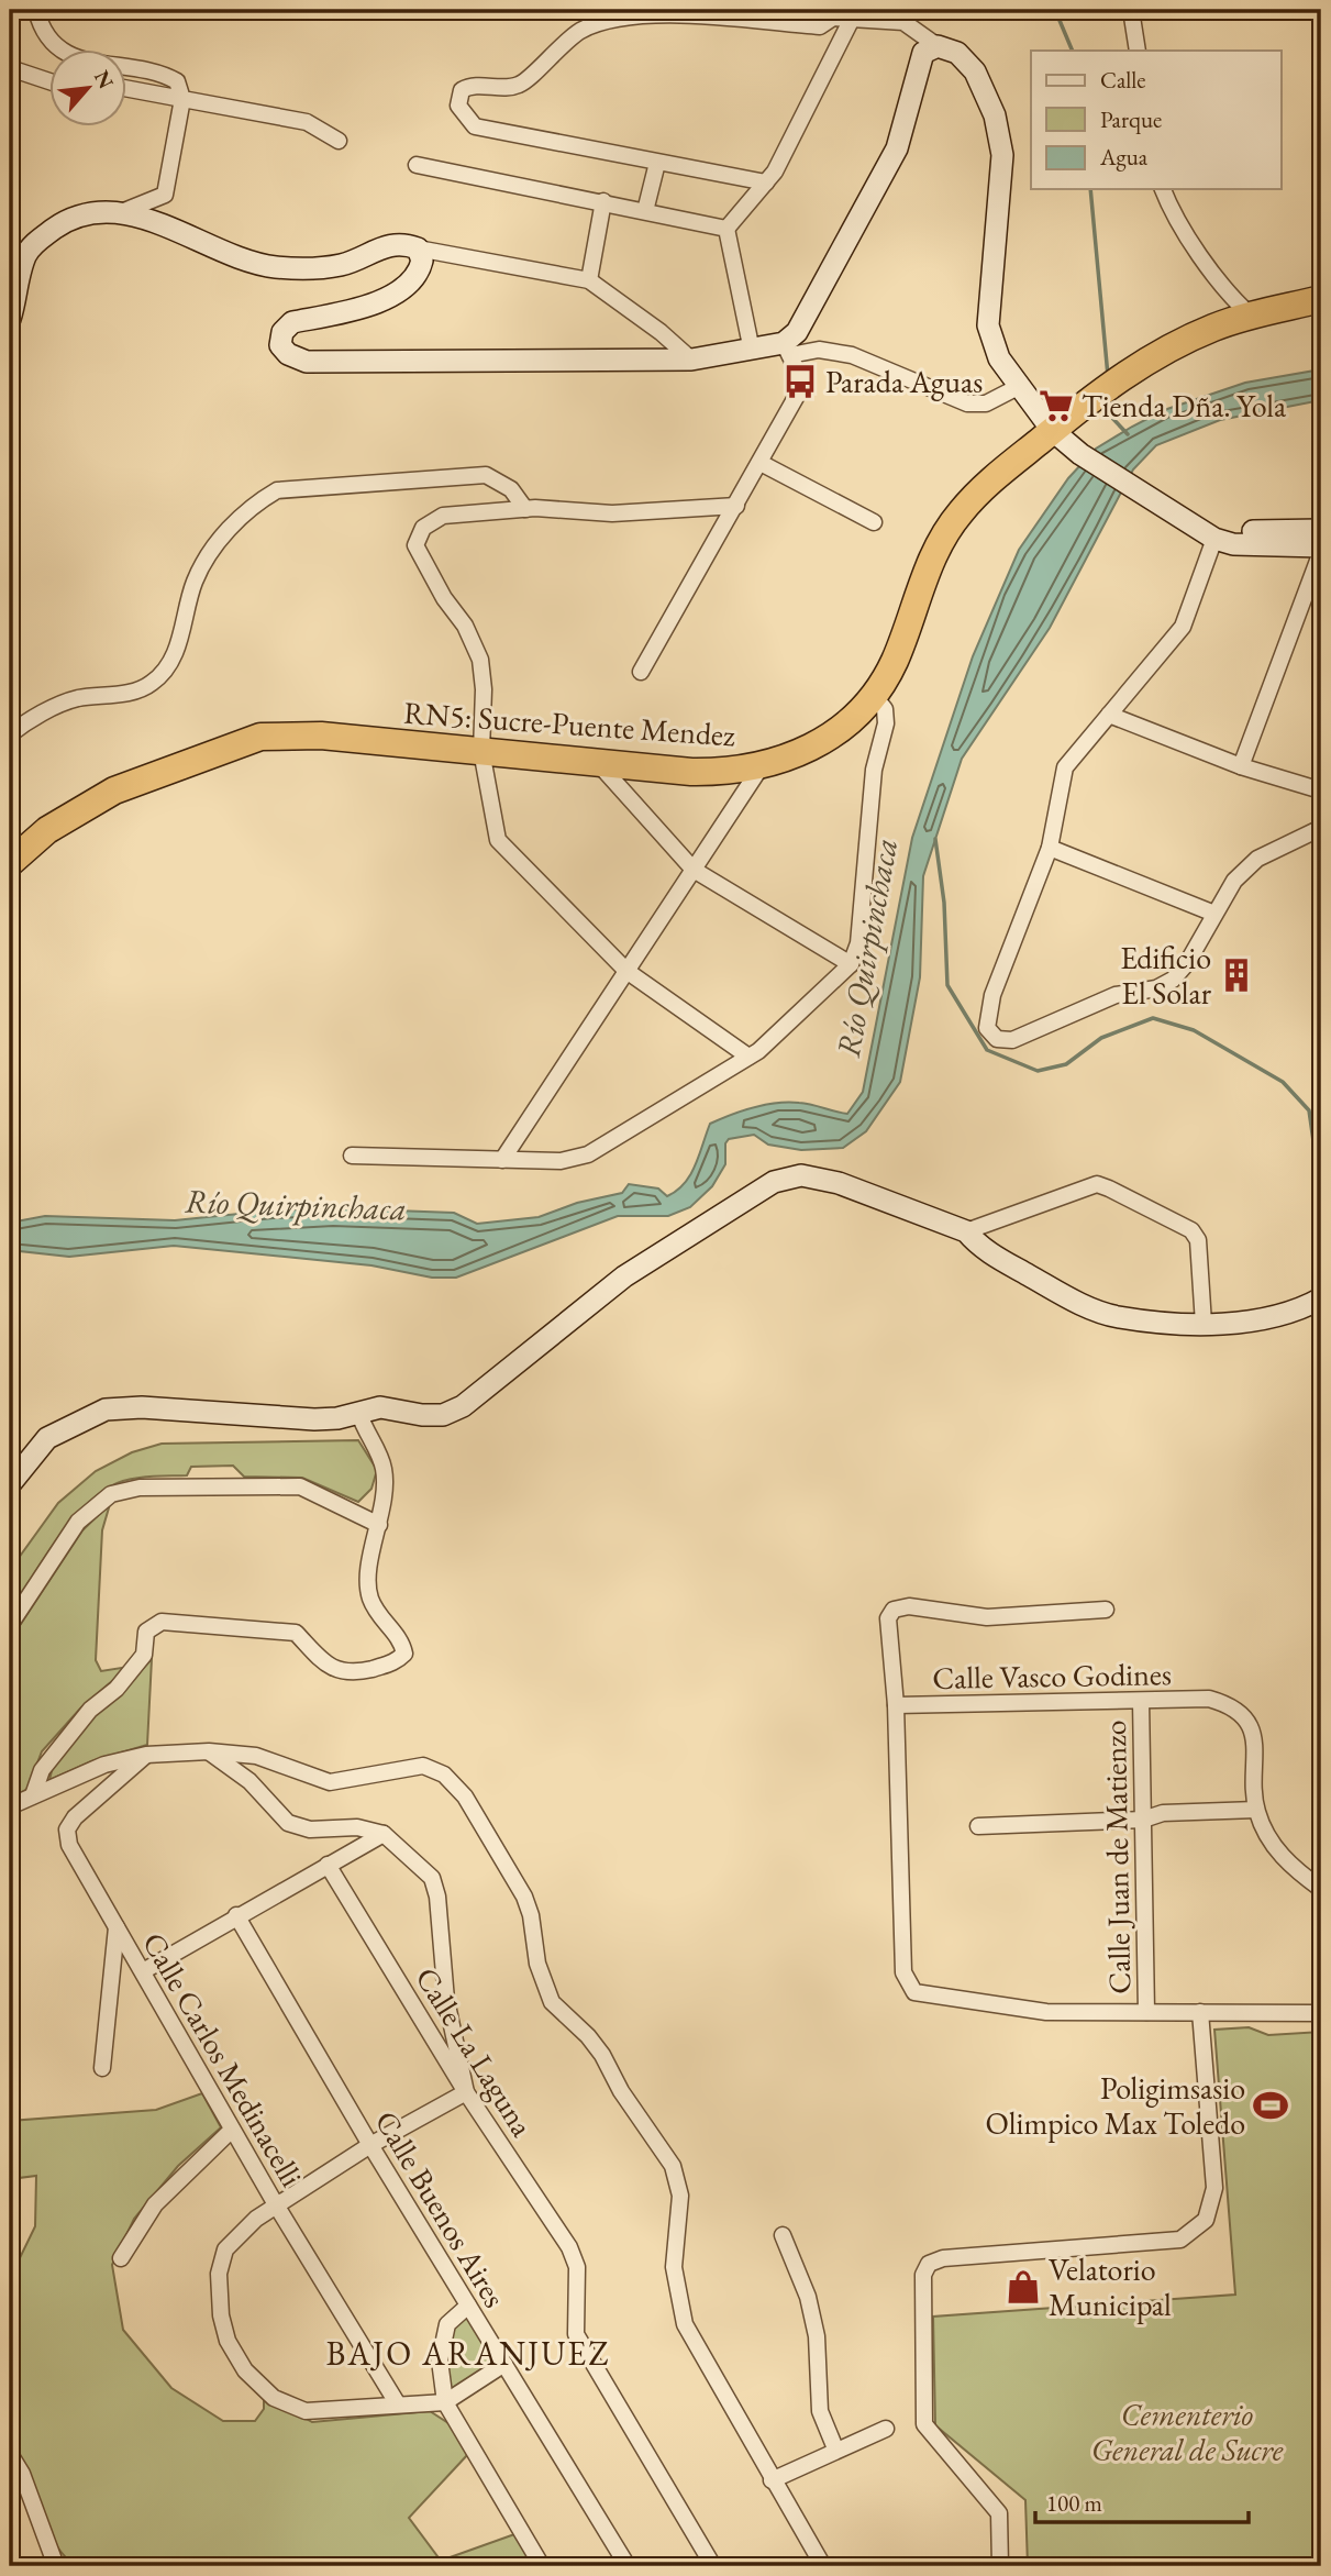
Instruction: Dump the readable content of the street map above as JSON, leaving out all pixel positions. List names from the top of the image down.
{
  "streets": {
    "highway": ["RN5: Sucre-Puente Mendez"],
    "street": [
      "Calle Vasco Godines",
      "Calle Juan de Matienzo",
      "Calle La Laguna",
      "Calle Carlos Medinacelli",
      "Calle Buenos Aires"
    ]
  },
  "crossings": [
    ["Calle Vasco Godines", "Calle Juan de Matienzo"]
  ],
  "districts": ["BAJO ARANJUEZ"],
  "water": ["Río Quirpinchaca"],
  "parks": ["Cementerio General de Sucre"],
  "places": {
    "bus stop": ["Parada Aguas"],
    "supermarket": ["Tienda Dña. Yola"],
    "building": ["Edificio El Solar"],
    "sports": ["Poligimsasio Olimpico Max Toledo"],
    "shop": ["Velatorio Municipal"]
  },
  "legend": ["Calle", "Parque", "Agua"],
  "scale_bar": "100 m",
  "north": "top right"
}
